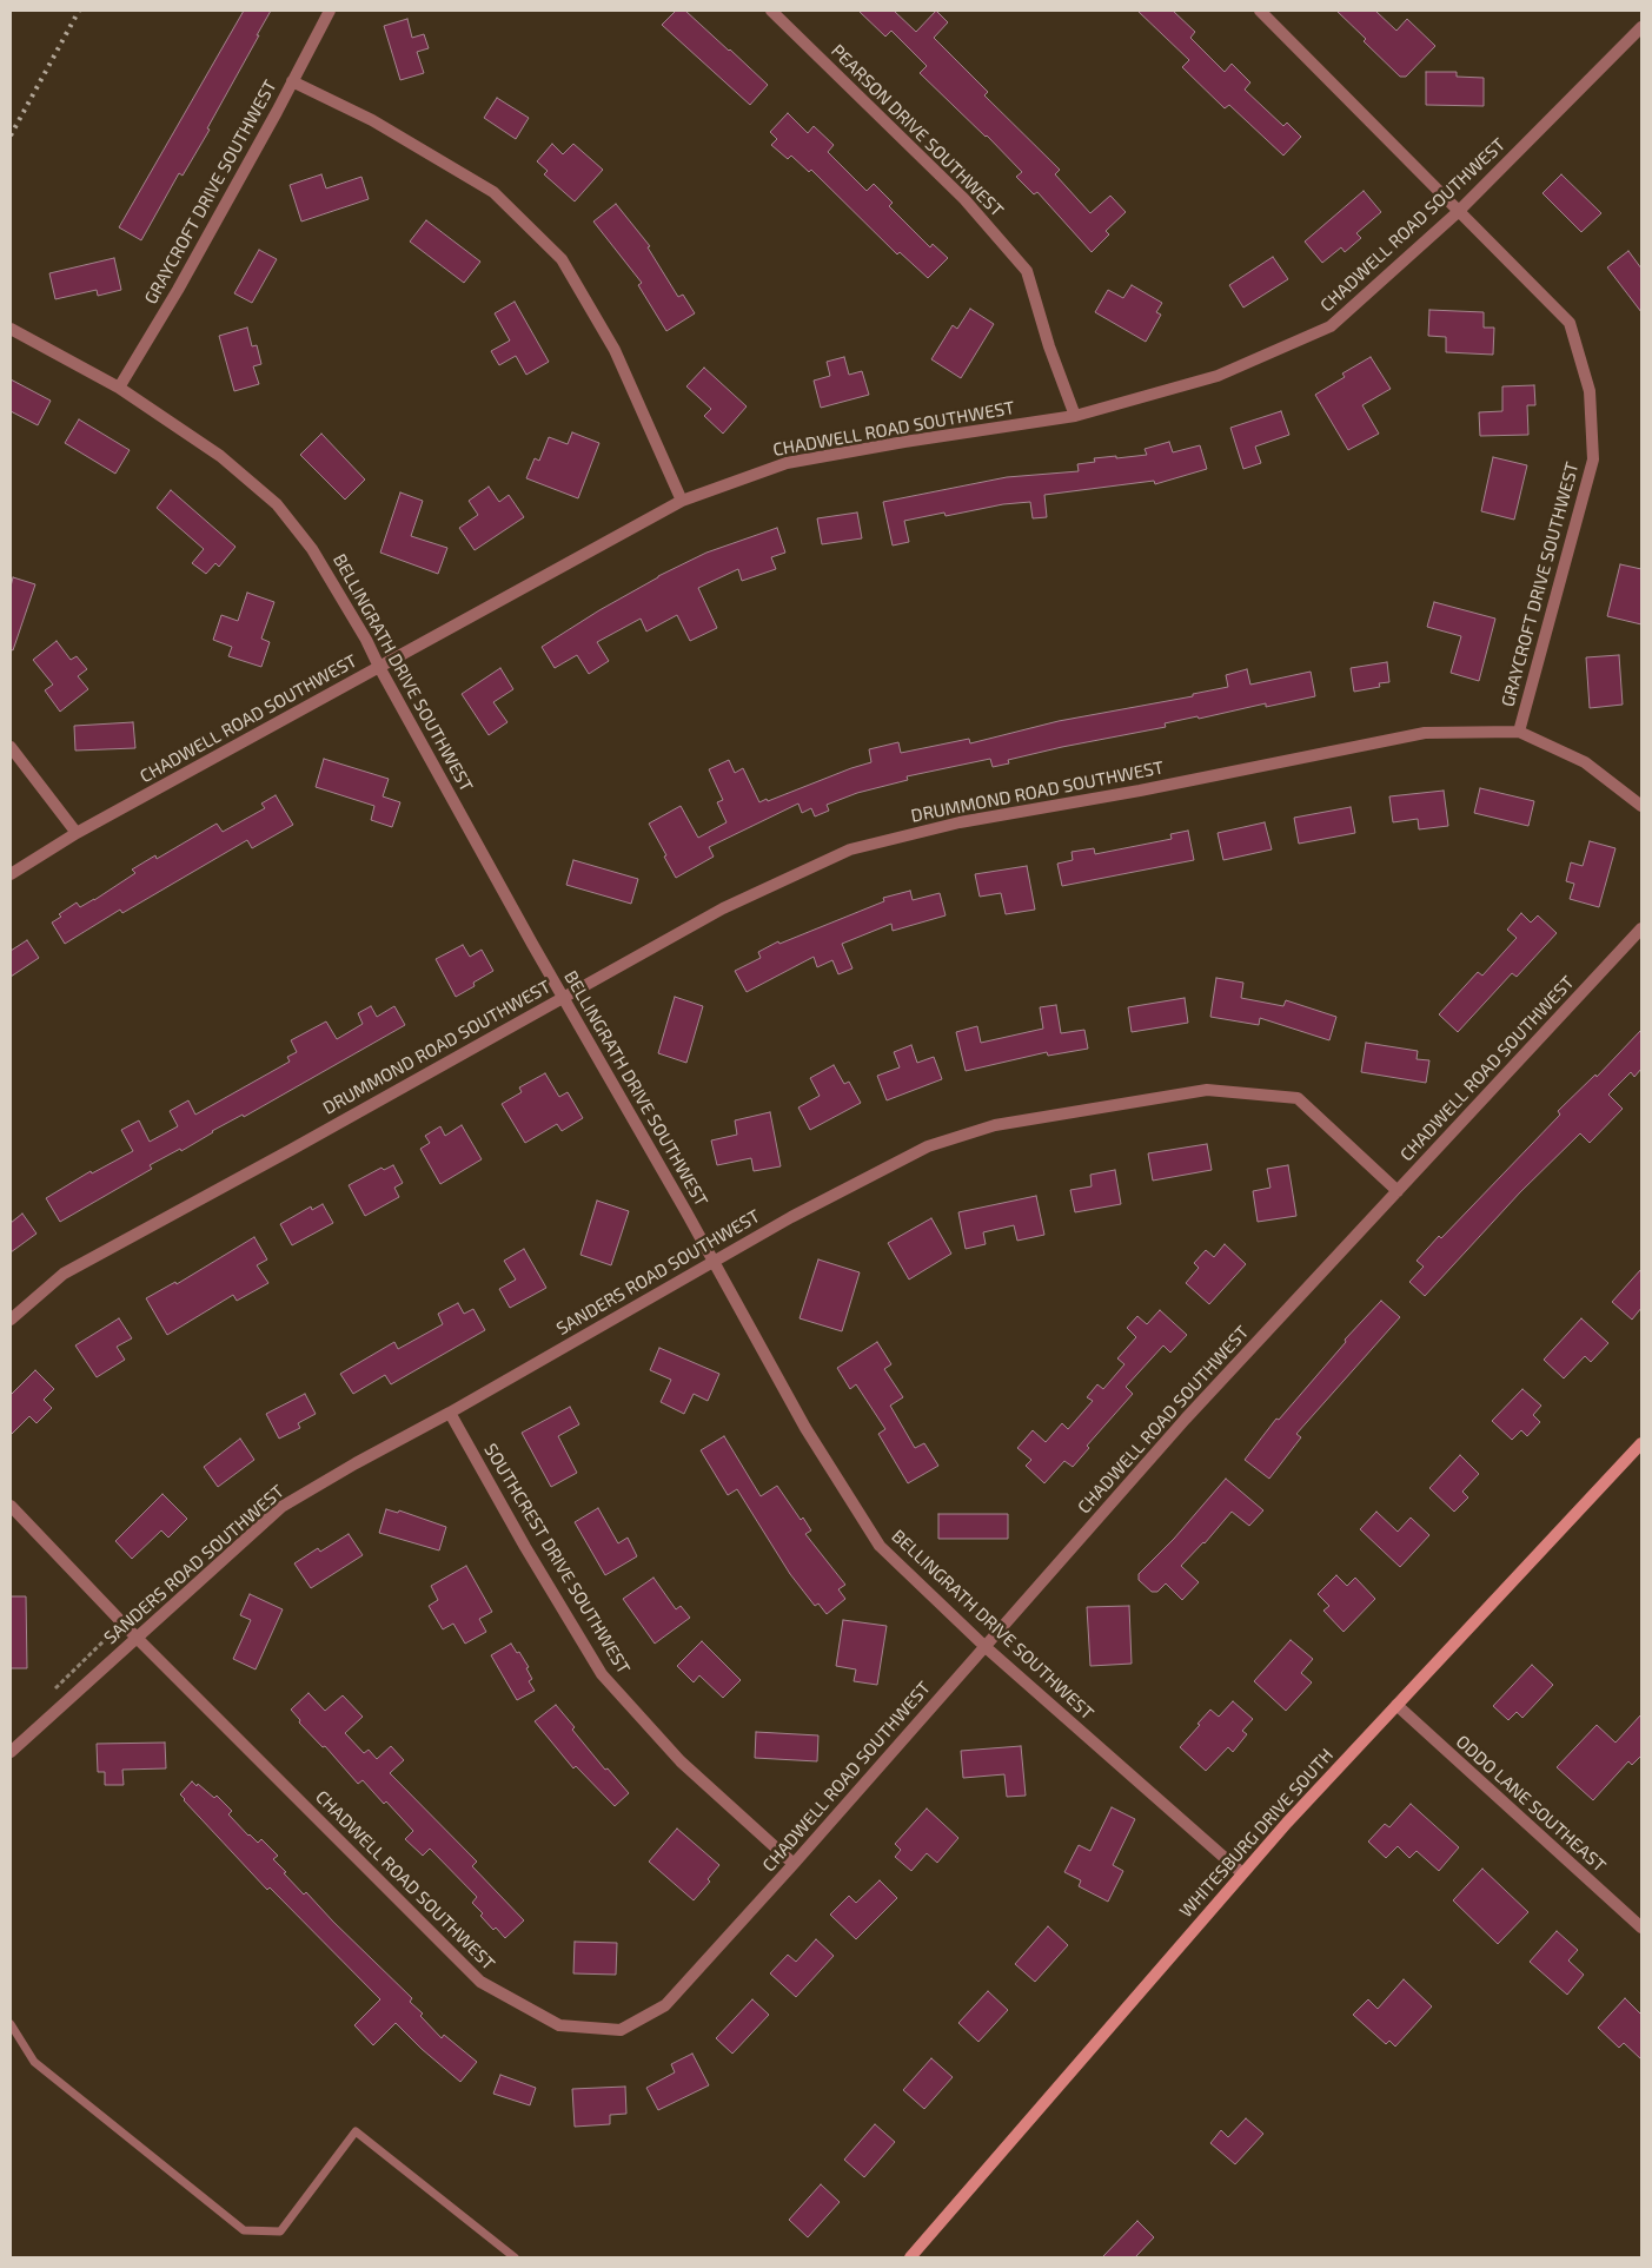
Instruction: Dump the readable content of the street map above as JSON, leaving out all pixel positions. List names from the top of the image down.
{
  "streets": {
    "main road": ["WHITESBURG DRIVE SOUTH"],
    "street": [
      "PEARSON DRIVE SOUTHWEST",
      "GRAYCROFT DRIVE SOUTHWEST",
      "CHADWELL ROAD SOUTHWEST",
      "BELLINGRATH DRIVE SOUTHWEST",
      "DRUMMOND ROAD SOUTHWEST",
      "SANDERS ROAD SOUTHWEST",
      "SOUTHCREST DRIVE SOUTHWEST",
      "ODDO LANE SOUTHEAST"
    ]
  },
  "crossings": [
    ["PEARSON DRIVE SOUTHWEST", "CHADWELL ROAD SOUTHWEST"],
    ["GRAYCROFT DRIVE SOUTHWEST", "CHADWELL ROAD SOUTHWEST"],
    ["GRAYCROFT DRIVE SOUTHWEST", "BELLINGRATH DRIVE SOUTHWEST"],
    ["GRAYCROFT DRIVE SOUTHWEST", "DRUMMOND ROAD SOUTHWEST"],
    ["CHADWELL ROAD SOUTHWEST", "BELLINGRATH DRIVE SOUTHWEST"],
    ["CHADWELL ROAD SOUTHWEST", "SANDERS ROAD SOUTHWEST"],
    ["CHADWELL ROAD SOUTHWEST", "SOUTHCREST DRIVE SOUTHWEST"],
    ["BELLINGRATH DRIVE SOUTHWEST", "DRUMMOND ROAD SOUTHWEST"],
    ["BELLINGRATH DRIVE SOUTHWEST", "SANDERS ROAD SOUTHWEST"],
    ["BELLINGRATH DRIVE SOUTHWEST", "WHITESBURG DRIVE SOUTH"],
    ["SANDERS ROAD SOUTHWEST", "SOUTHCREST DRIVE SOUTHWEST"],
    ["ODDO LANE SOUTHEAST", "WHITESBURG DRIVE SOUTH"]
  ]
}
